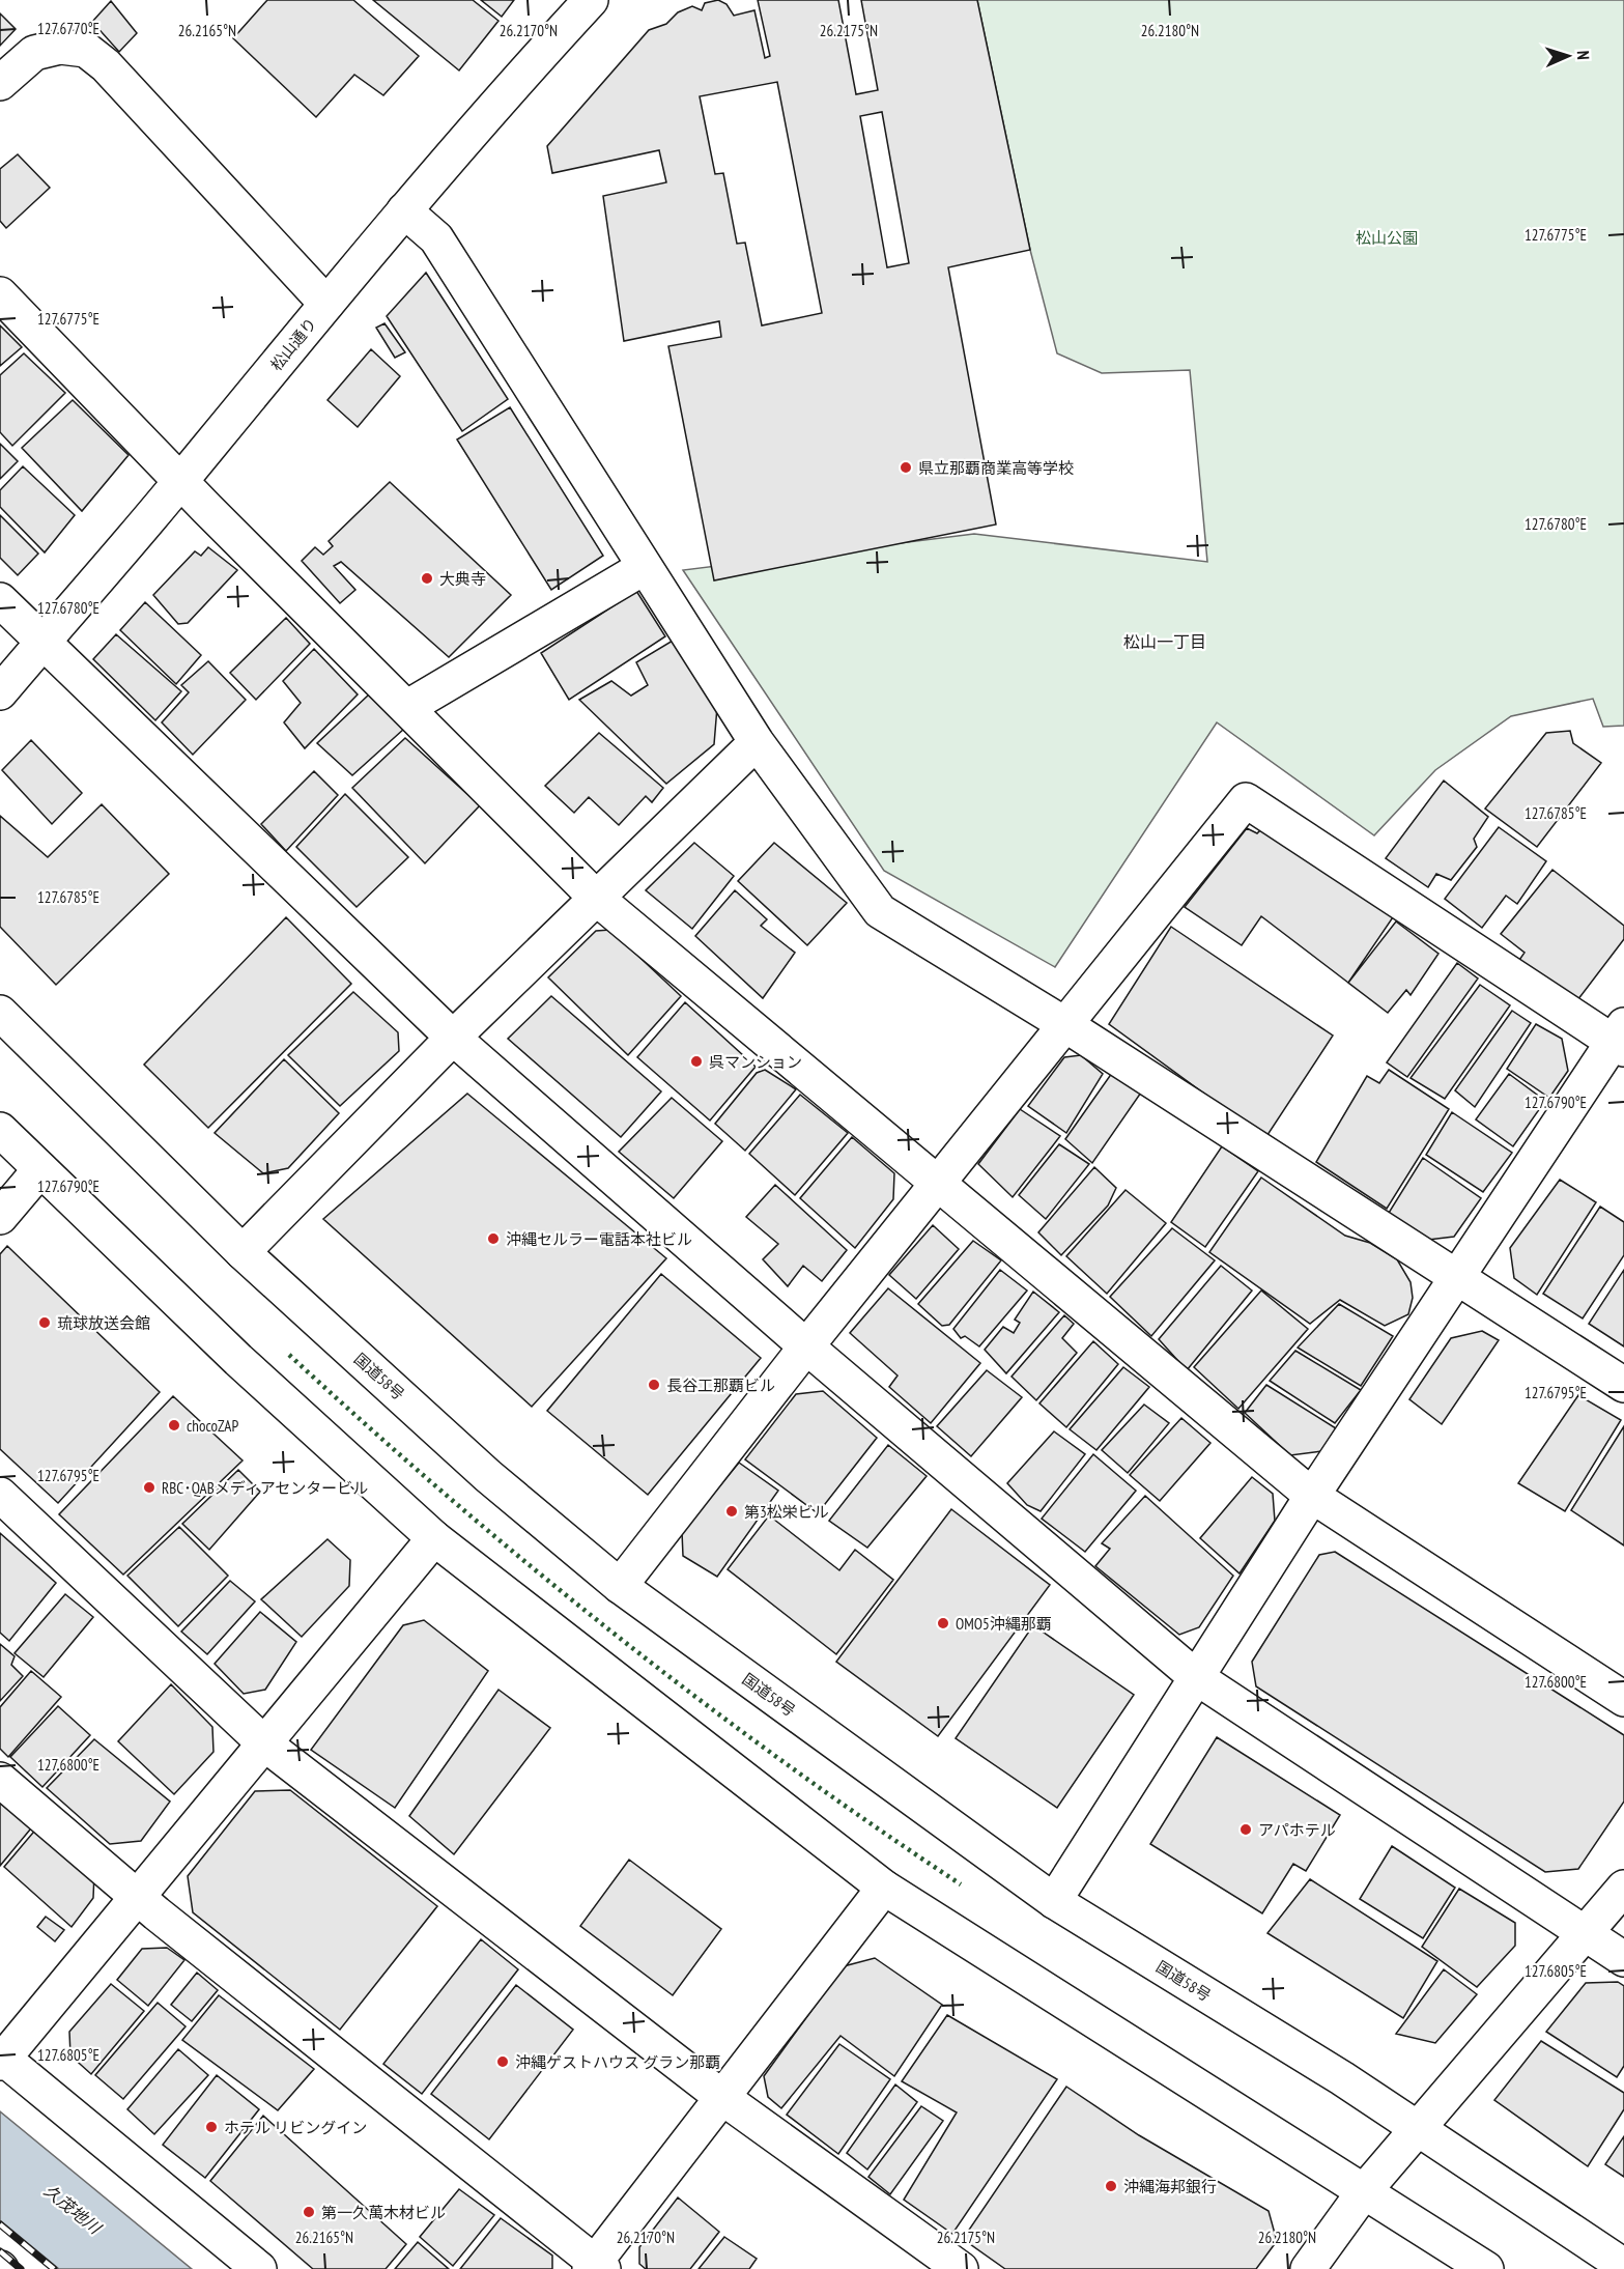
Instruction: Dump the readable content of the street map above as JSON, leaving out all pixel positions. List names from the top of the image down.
{
  "streets": {
    "main road": ["松山通り", "国道58号"]
  },
  "districts": ["松山一丁目"],
  "water": ["久茂地川"],
  "parks": ["松山公園"],
  "places": [
    "県立那覇商業高等学校",
    "大典寺",
    "呉マンション",
    "沖縄セルラー電話本社ビル",
    "琉球放送会館",
    "長谷工那覇ビル",
    "chocoZAP",
    "RBC･QABメディアセンタービル",
    "第3松栄ビル",
    "OMO5沖縄那覇",
    "アパホテル",
    "沖縄ゲストハウス グラン那覇",
    "ホテル リビングイン",
    "沖縄海邦銀行",
    "第一久萬木材ビル"
  ],
  "north": "right",
  "coordinates": [
    "127.6770°E",
    "26.2165°N",
    "26.2170°N",
    "26.2175°N",
    "26.2180°N",
    "127.6775°E",
    "127.6780°E",
    "127.6785°E",
    "127.6790°E",
    "127.6795°E",
    "127.6800°E",
    "127.6805°E"
  ]
}
